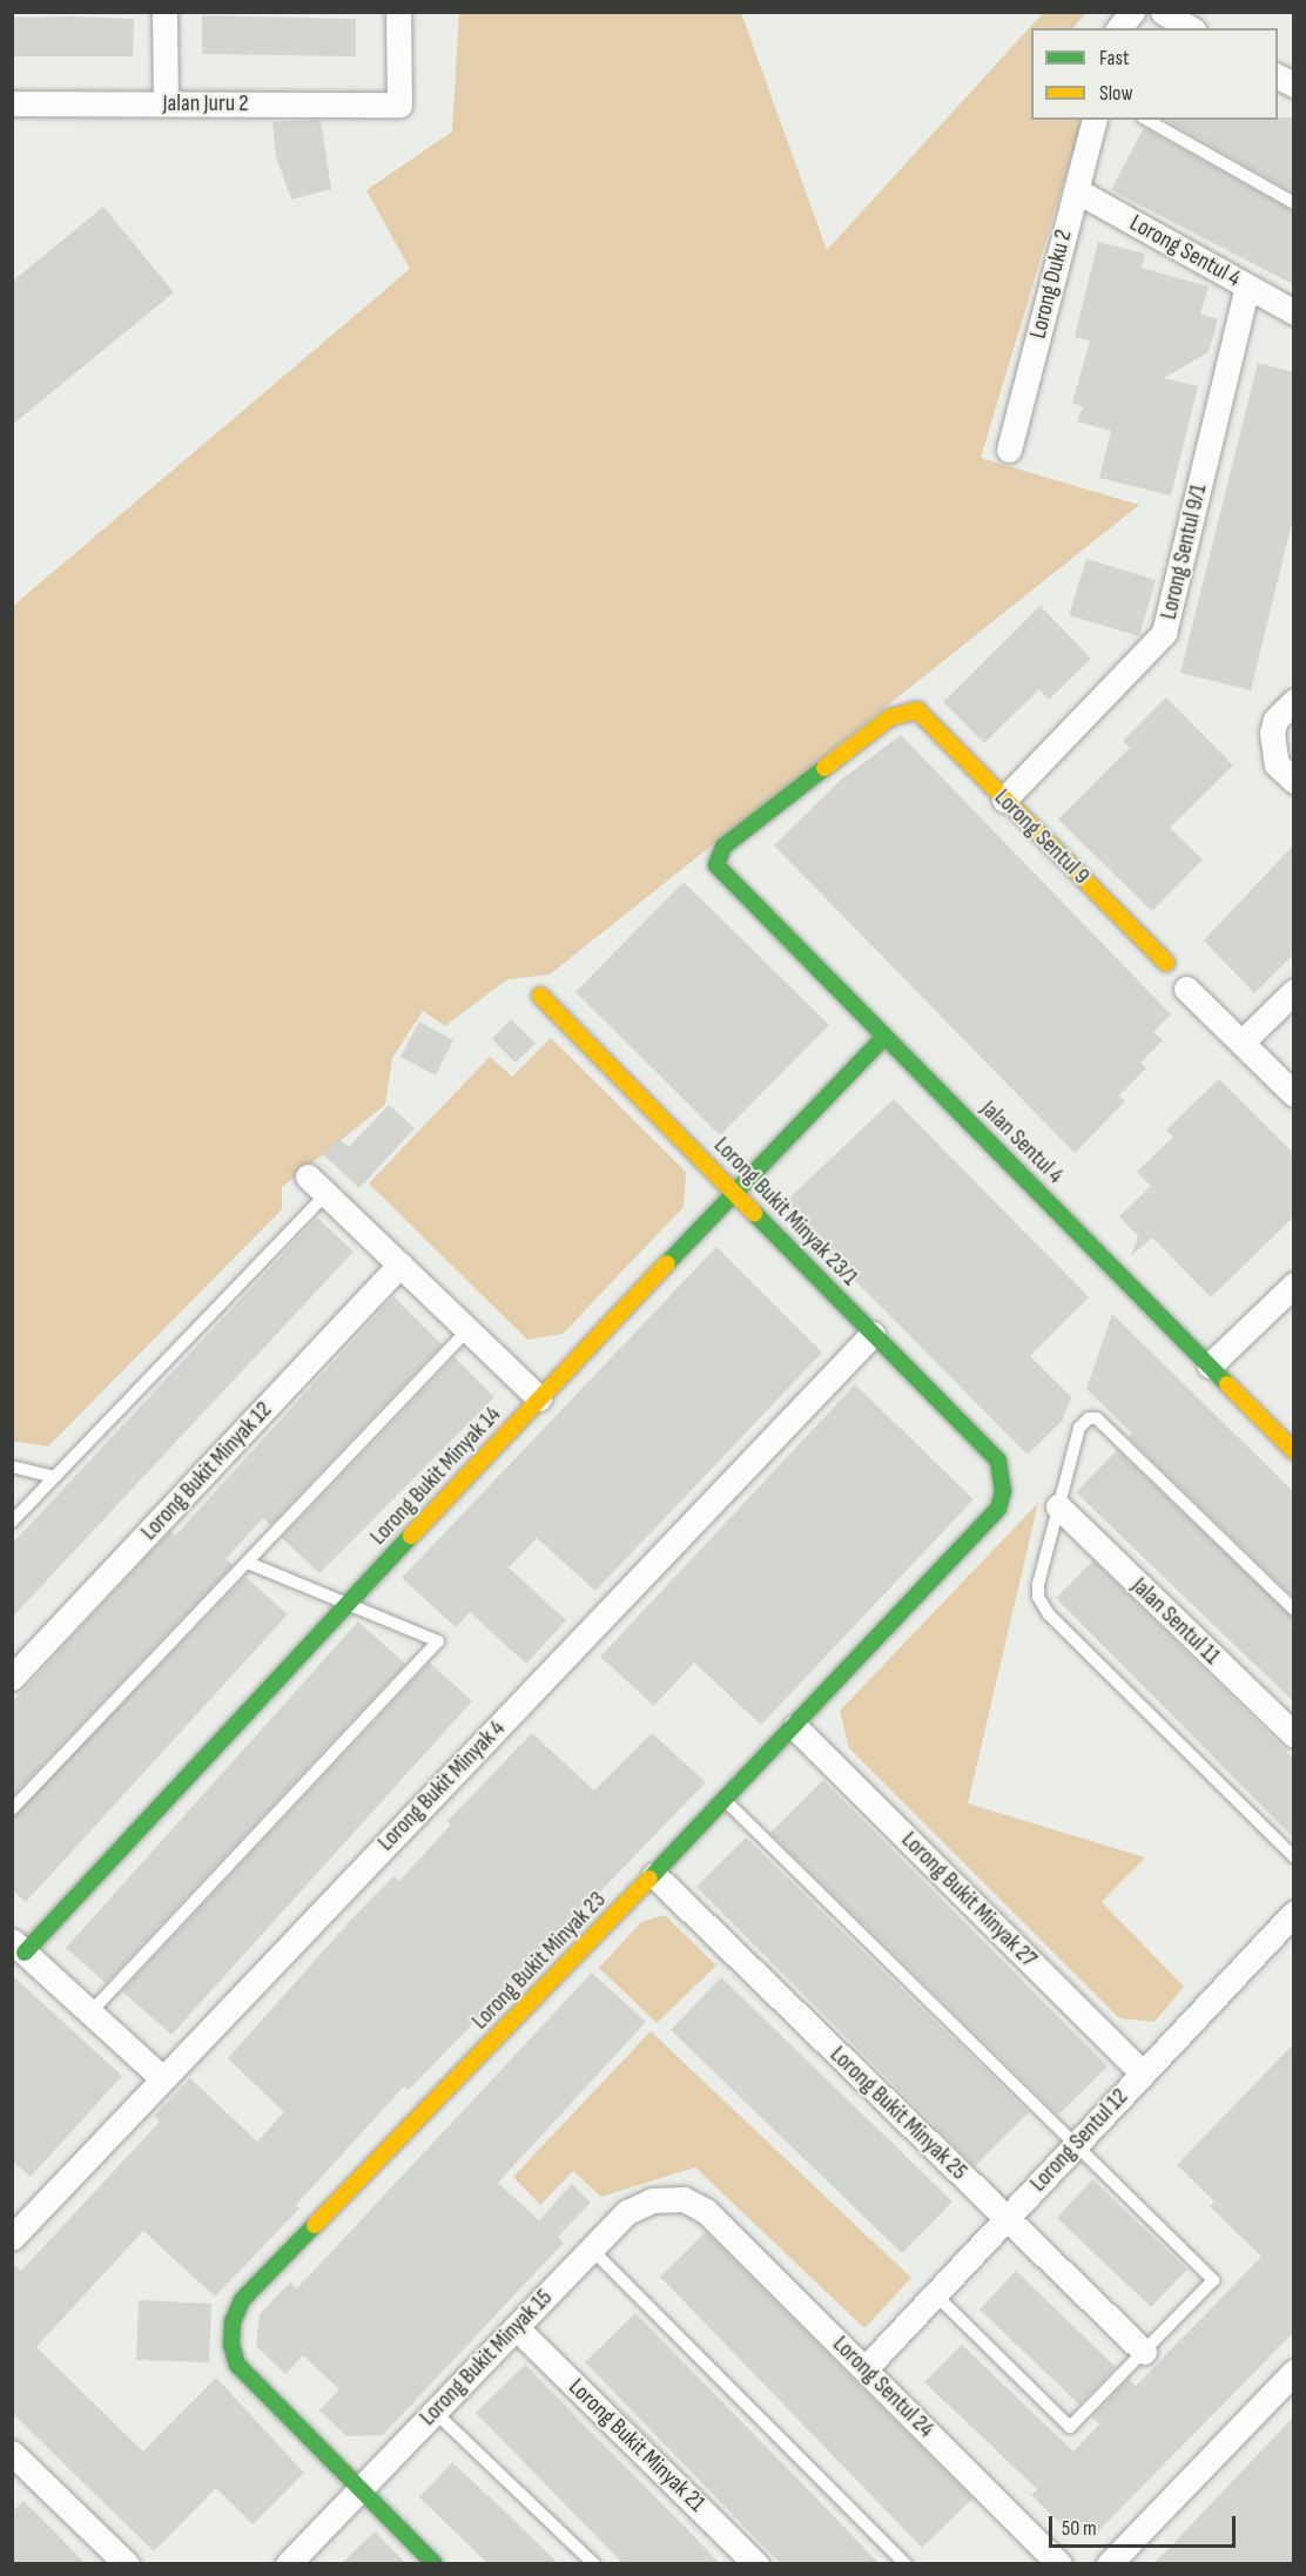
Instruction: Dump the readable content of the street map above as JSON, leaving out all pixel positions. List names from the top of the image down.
{
  "streets": {
    "street": [
      "Jalan Juru 2",
      "Lorong Sentul 4",
      "Lorong Duku 2",
      "Lorong Sentul 9/1",
      "Lorong Sentul 9",
      "Jalan Sentul 4",
      "Lorong Bukit Minyak 23/1",
      "Lorong Bukit Minyak 12",
      "Lorong Bukit Minyak 14",
      "Jalan Sentul 11",
      "Lorong Bukit Minyak 4",
      "Lorong Bukit Minyak 27",
      "Lorong Bukit Minyak 23",
      "Lorong Bukit Minyak 25",
      "Lorong Sentul 12",
      "Lorong Bukit Minyak 15",
      "Lorong Sentul 24",
      "Lorong Bukit Minyak 21"
    ]
  },
  "crossings": [
    ["Lorong Sentul 4", "Lorong Duku 2"],
    ["Lorong Sentul 4", "Lorong Sentul 9/1"],
    ["Lorong Sentul 9/1", "Lorong Sentul 9"],
    ["Lorong Sentul 9", "Jalan Sentul 4"],
    ["Jalan Sentul 4", "Lorong Bukit Minyak 14"],
    ["Lorong Bukit Minyak 23/1", "Lorong Bukit Minyak 14"],
    ["Lorong Bukit Minyak 23/1", "Lorong Bukit Minyak 4"],
    ["Lorong Bukit Minyak 23/1", "Lorong Bukit Minyak 23"],
    ["Lorong Bukit Minyak 27", "Lorong Bukit Minyak 23"],
    ["Lorong Bukit Minyak 27", "Lorong Sentul 12"],
    ["Lorong Bukit Minyak 23", "Lorong Bukit Minyak 25"],
    ["Lorong Bukit Minyak 23", "Lorong Bukit Minyak 15"],
    ["Lorong Bukit Minyak 25", "Lorong Sentul 12"],
    ["Lorong Sentul 12", "Lorong Sentul 24"],
    ["Lorong Bukit Minyak 15", "Lorong Sentul 24"],
    ["Lorong Bukit Minyak 15", "Lorong Bukit Minyak 21"]
  ],
  "legend": ["Fast", "Slow"],
  "scale_bar": "50 m"
}
